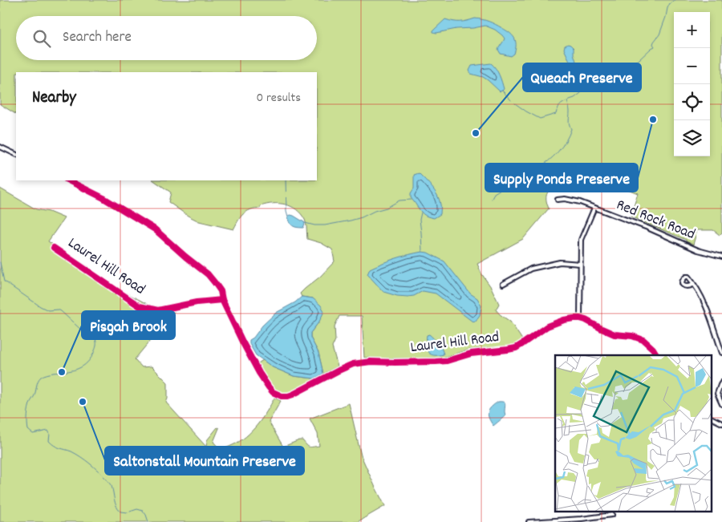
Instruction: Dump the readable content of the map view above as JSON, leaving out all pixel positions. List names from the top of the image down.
{
  "streets": {
    "street": ["Red Rock Road", "Laurel Hill Road"]
  },
  "places": [
    "Supply Ponds Preserve",
    "Queach Preserve",
    "Pisgah Brook",
    "Saltonstall Mountain Preserve"
  ],
  "page": {
    "map_buttons": ["+", "−"],
    "search": "Search here",
    "heading": ["Nearby", "0 results"]
  }
}
